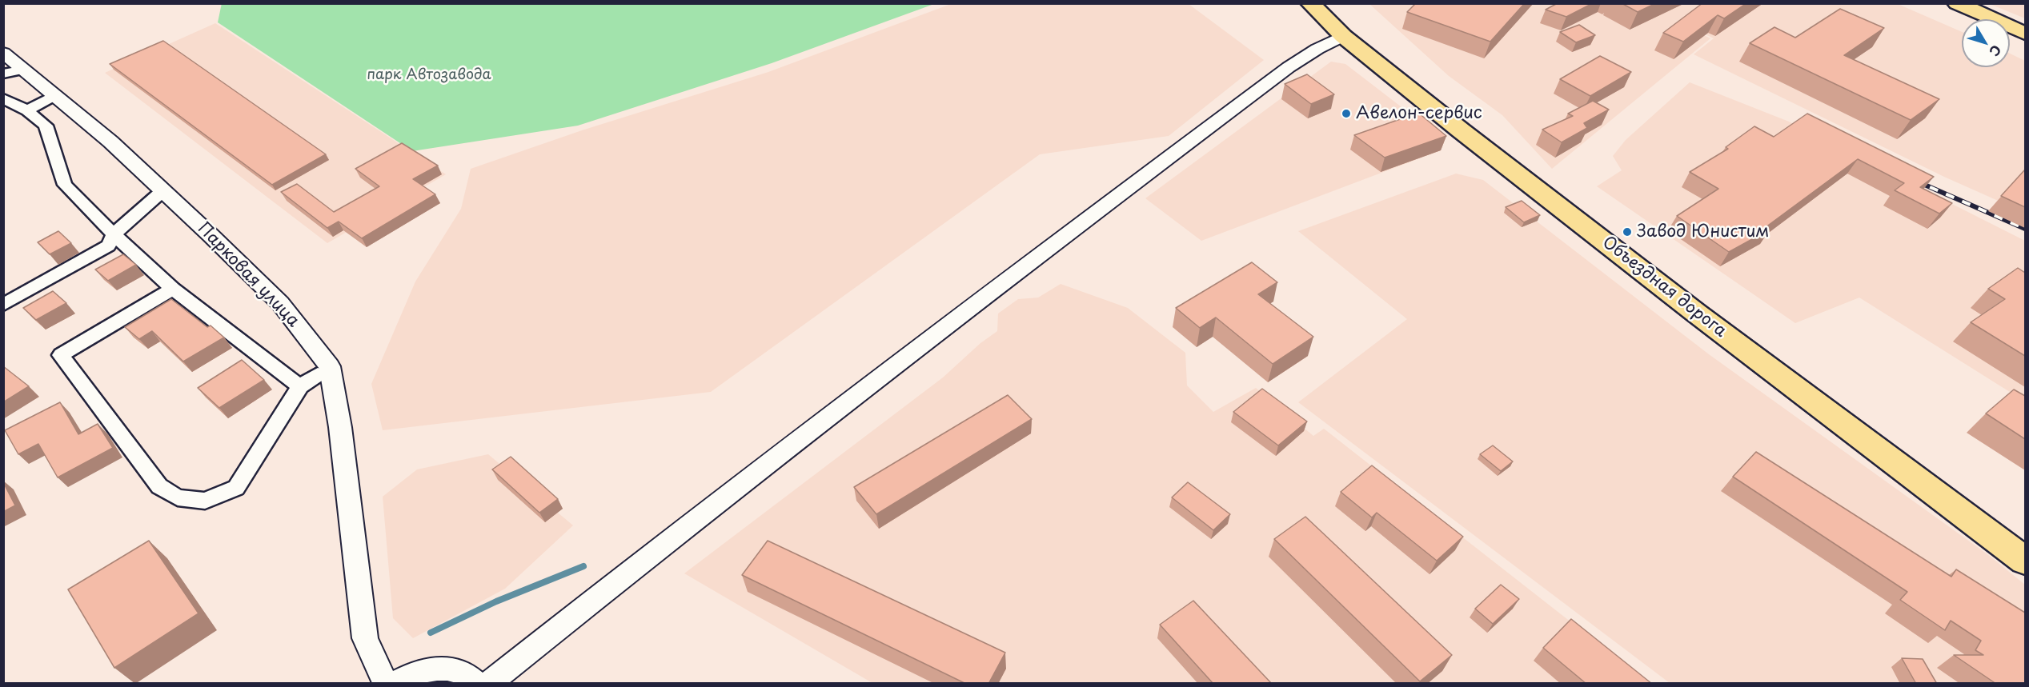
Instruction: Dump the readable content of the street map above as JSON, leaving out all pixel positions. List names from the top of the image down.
{
  "streets": {
    "main road": ["Объездная дорога"],
    "street": ["Парковая улица"]
  },
  "parks": ["парк Автозавода"],
  "places": ["Авелон-сервис", "Завод Юнистим"],
  "north": "bottom right"
}
